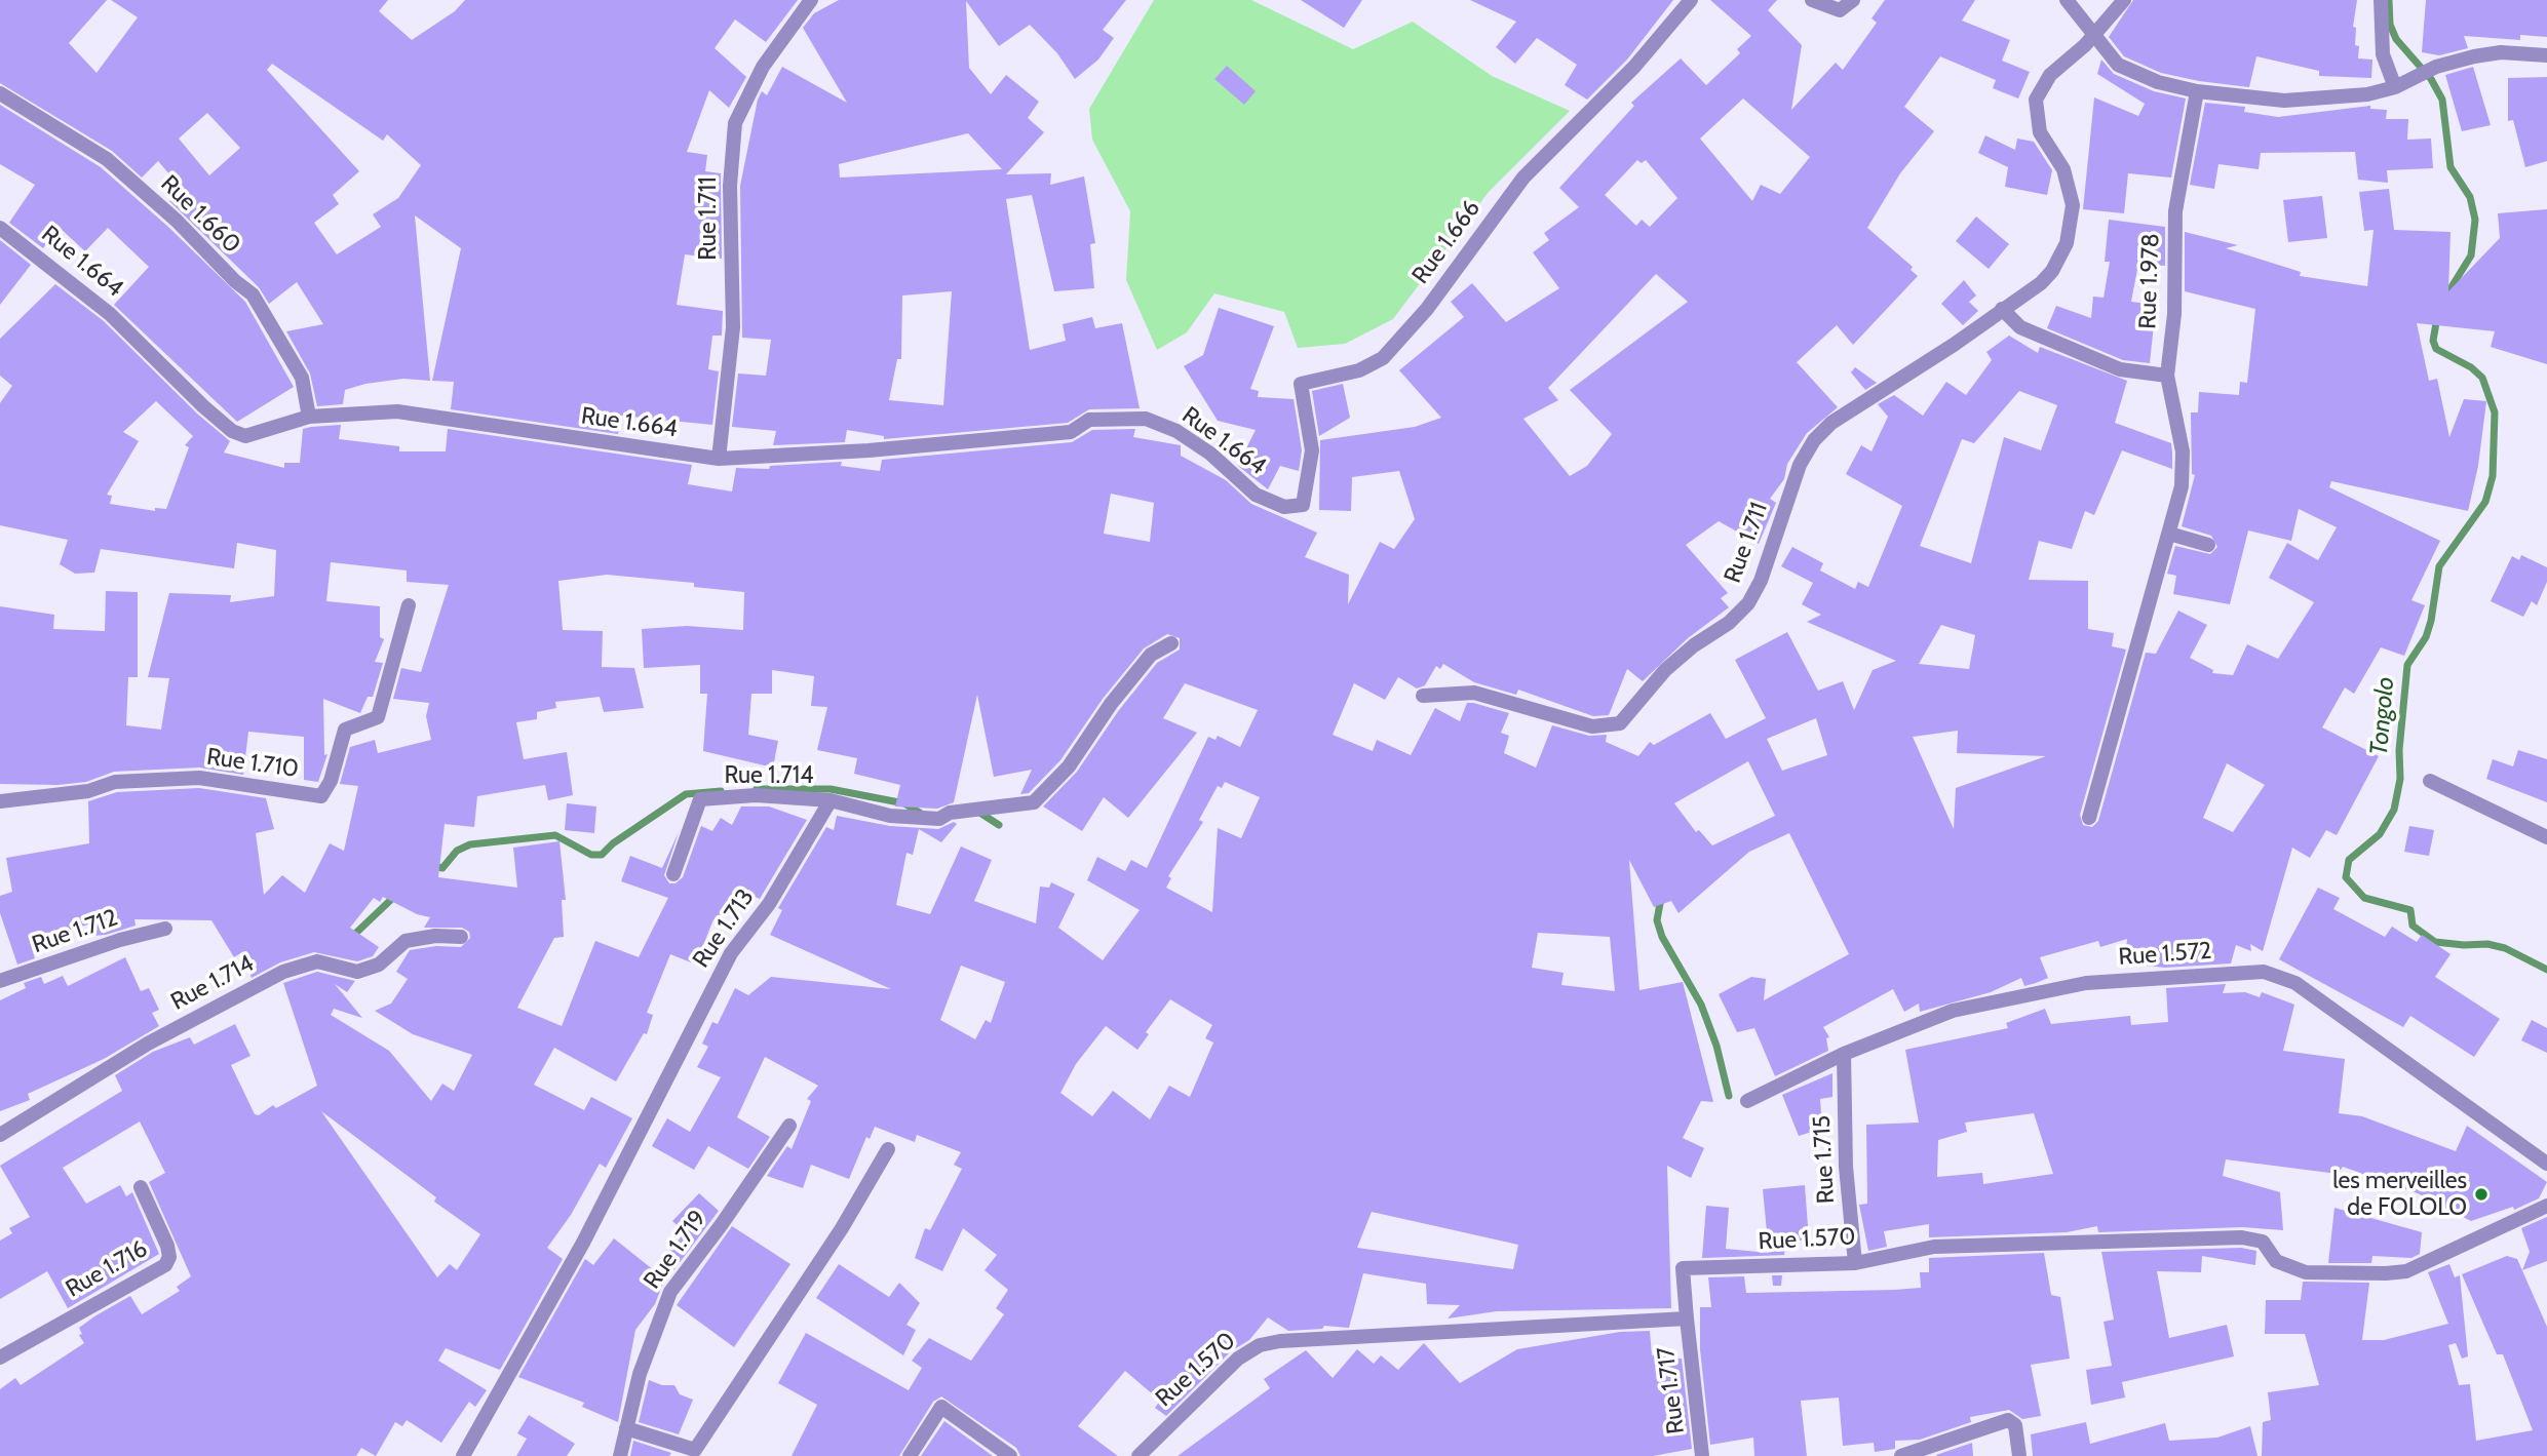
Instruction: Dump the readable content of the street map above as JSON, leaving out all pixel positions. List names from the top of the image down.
{
  "streets": {
    "street": [
      "Rue 1.660",
      "Rue 1.711",
      "Rue 1.666",
      "Rue 1.664",
      "Rue 1.978",
      "Rue 1.710",
      "Rue 1.714",
      "Rue 1.713",
      "Rue 1.712",
      "Rue 1.572",
      "Rue 1.715",
      "Rue 1.570",
      "Rue 1.719",
      "Rue 1.716",
      "Rue 1.717"
    ]
  },
  "crossings": [
    ["Rue 1.660", "Rue 1.664"],
    ["Rue 1.711", "Rue 1.664"],
    ["Rue 1.666", "Rue 1.664"],
    ["Rue 1.714", "Rue 1.713"],
    ["Rue 1.572", "Rue 1.715"],
    ["Rue 1.715", "Rue 1.570"],
    ["Rue 1.570", "Rue 1.717"]
  ],
  "water": ["Tongolo"],
  "places": ["les merveilles de FOLOLO"]
}
